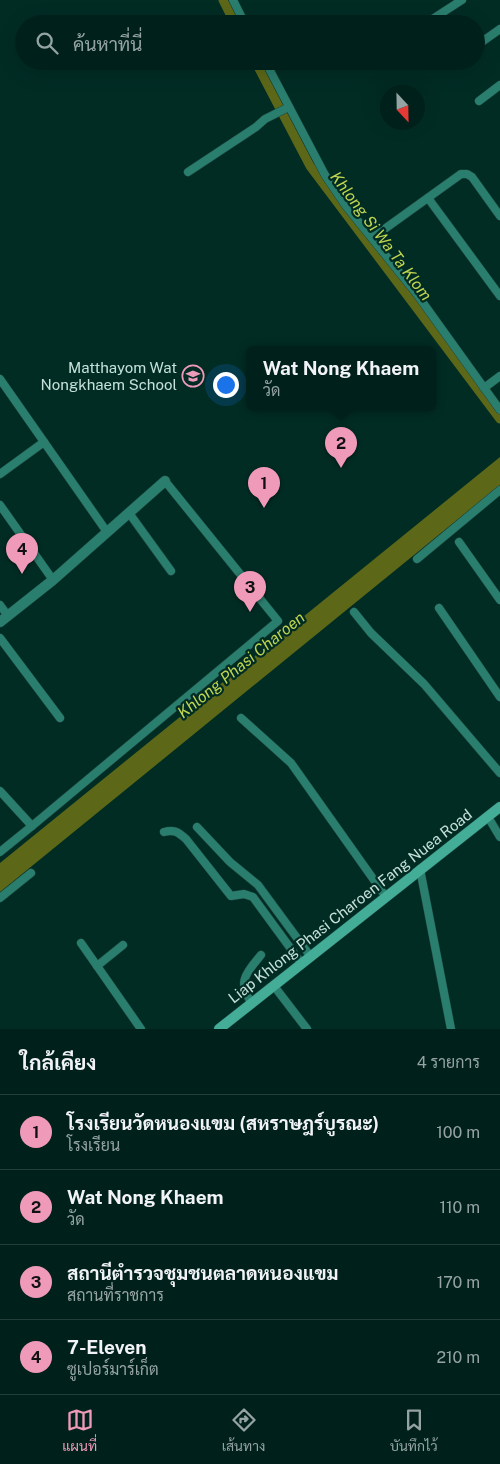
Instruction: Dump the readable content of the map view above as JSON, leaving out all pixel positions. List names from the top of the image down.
{
  "streets": {
    "main road": ["Liap Khlong Phasi Charoen Fang Nuea Road"]
  },
  "water": ["Khlong Si Wa Ta Klom", "Khlong Phasi Charoen"],
  "places": {
    "school or university": ["Matthayom Wat Nongkhaem School"]
  },
  "north": "bottom",
  "page": {
    "search": "ค้นหาที่นี่",
    "popup": ["Wat Nong Khaem", "วัด"],
    "pins": [
      "2",
      "1",
      "4",
      "3"
    ],
    "heading": ["ใกล้เคียง", "4 รายการ"],
    "list": [
      {
        "mark": "1",
        "name": "โรงเรียนวัดหนองแขม (สหราษฎร์บูรณะ)",
        "note": "โรงเรียน",
        "value": "100 m"
      },
      {
        "mark": "2",
        "name": "Wat Nong Khaem",
        "note": "วัด",
        "value": "110 m"
      },
      {
        "mark": "3",
        "name": "สถานีตำรวจชุมชนตลาดหนองแขม",
        "note": "สถานที่ราชการ",
        "value": "170 m"
      },
      {
        "mark": "4",
        "name": "7-Eleven",
        "note": "ซูเปอร์มาร์เก็ต",
        "value": "210 m"
      }
    ],
    "nav": ["แผนที่", "เส้นทาง", "บันทึกไว้"]
  }
}
